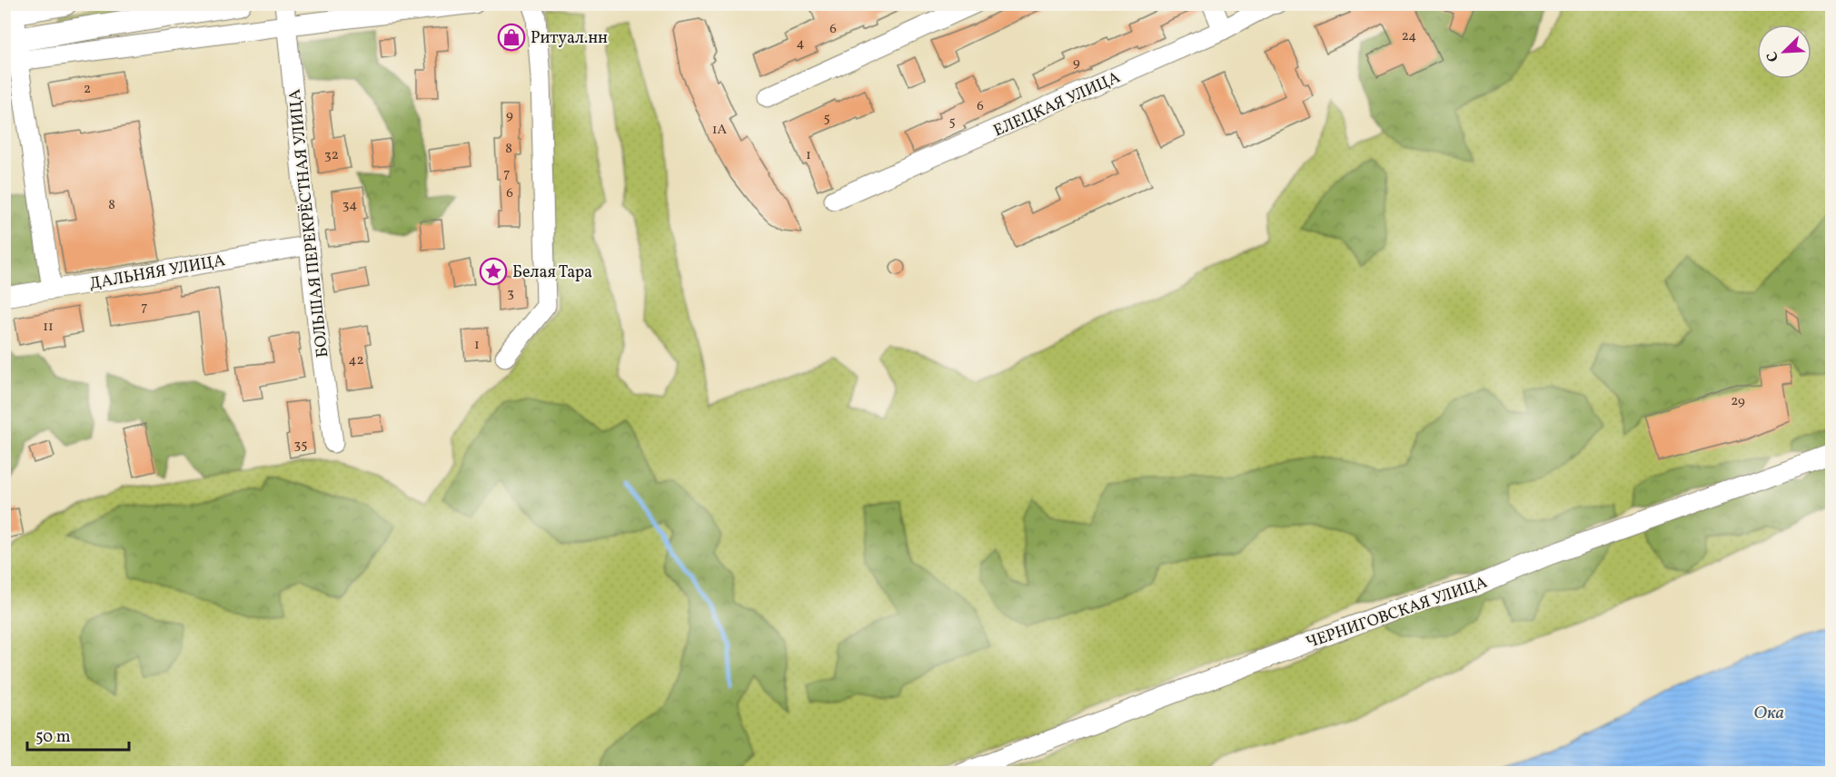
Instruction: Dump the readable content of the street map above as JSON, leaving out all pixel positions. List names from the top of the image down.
{
  "streets": {
    "street": [
      "ЕЛЕЦКАЯ УЛИЦА",
      "БОЛЬШАЯ ПЕРЕКРЁСТНАЯ УЛИЦА",
      "ДАЛЬНЯЯ УЛИЦА",
      "ЧЕРНИГОВСКАЯ УЛИЦА"
    ]
  },
  "crossings": [
    ["БОЛЬШАЯ ПЕРЕКРЁСТНАЯ УЛИЦА", "ДАЛЬНЯЯ УЛИЦА"]
  ],
  "water": ["Ока"],
  "places": {
    "shop": ["Ритуал.нн"],
    "place": ["Белая Тара"]
  },
  "house_numbers": [
    "6",
    "24",
    "4",
    "9",
    "2",
    "6",
    "9",
    "5",
    "5",
    "1А",
    "8",
    "32",
    "1",
    "7",
    "6",
    "8",
    "34",
    "3",
    "7",
    "11",
    "1",
    "42",
    "29",
    "35"
  ],
  "scale_bar": "50 m",
  "north": "bottom left"
}
